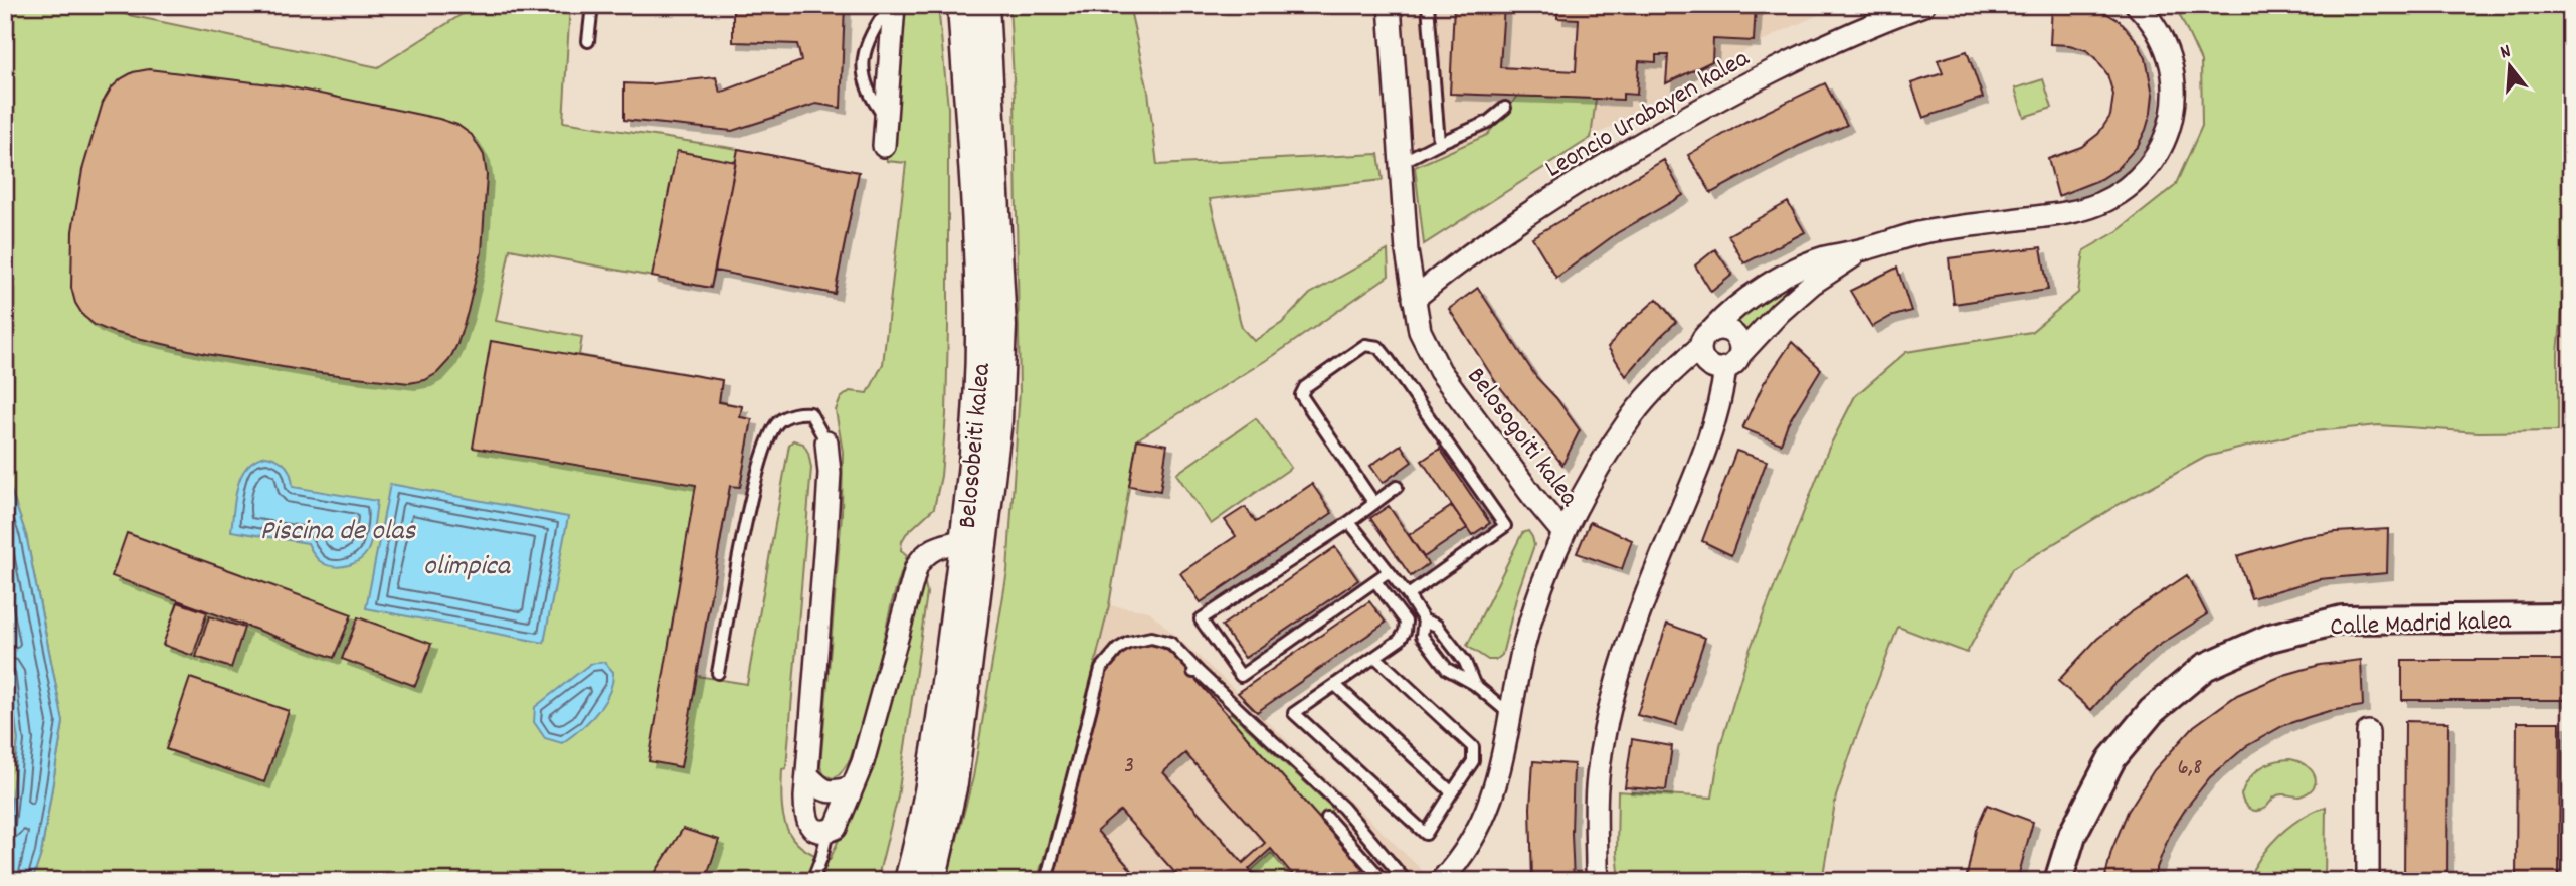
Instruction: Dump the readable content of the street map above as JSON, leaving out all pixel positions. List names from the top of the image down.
{
  "streets": {
    "main road": ["Belosobeiti kalea"],
    "street": ["Leoncio Urabayen kalea", "Belosogoiti kalea", "Calle Madrid kalea"]
  },
  "crossings": [
    ["Leoncio Urabayen kalea", "Belosogoiti kalea"]
  ],
  "water": ["Piscina de olas", "olimpica"],
  "house_numbers": ["3", "6,8"],
  "north": "top"
}
